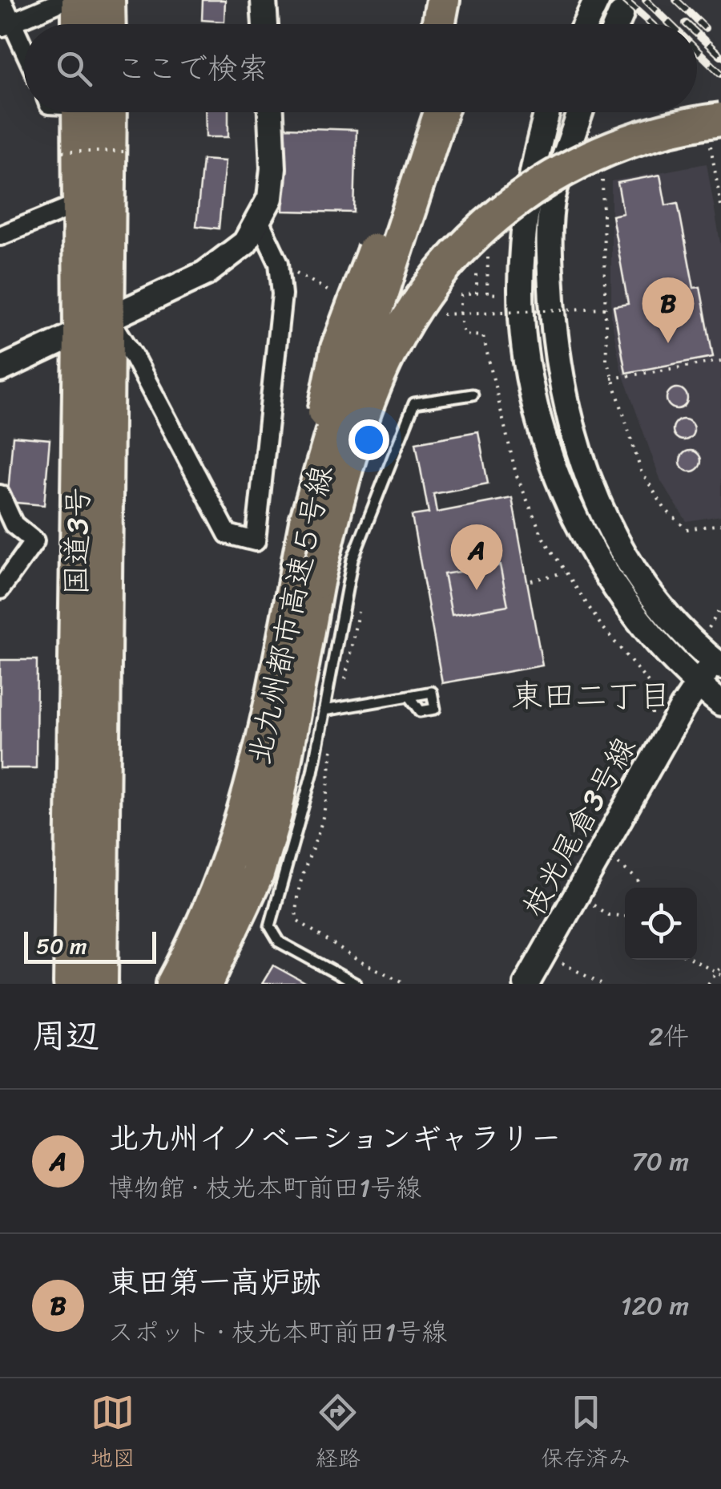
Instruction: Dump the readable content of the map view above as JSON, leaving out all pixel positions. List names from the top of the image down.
{
  "streets": {
    "highway": ["国道3号", "北九州都市高速５号線"],
    "street": ["枝光尾倉3号線"]
  },
  "districts": ["東田二丁目"],
  "scale_bar": "50 m",
  "page": {
    "search": "ここで検索",
    "pins": ["B", "A"],
    "scale": "50 m",
    "heading": ["周辺", "2件"],
    "list": [
      {
        "mark": "A",
        "name": "北九州イノベーションギャラリー",
        "note": "博物館 · 枝光本町前田1号線",
        "value": "70 m"
      },
      {
        "mark": "B",
        "name": "東田第一高炉跡",
        "note": "スポット · 枝光本町前田1号線",
        "value": "120 m"
      }
    ],
    "nav": ["地図", "経路", "保存済み"]
  }
}
